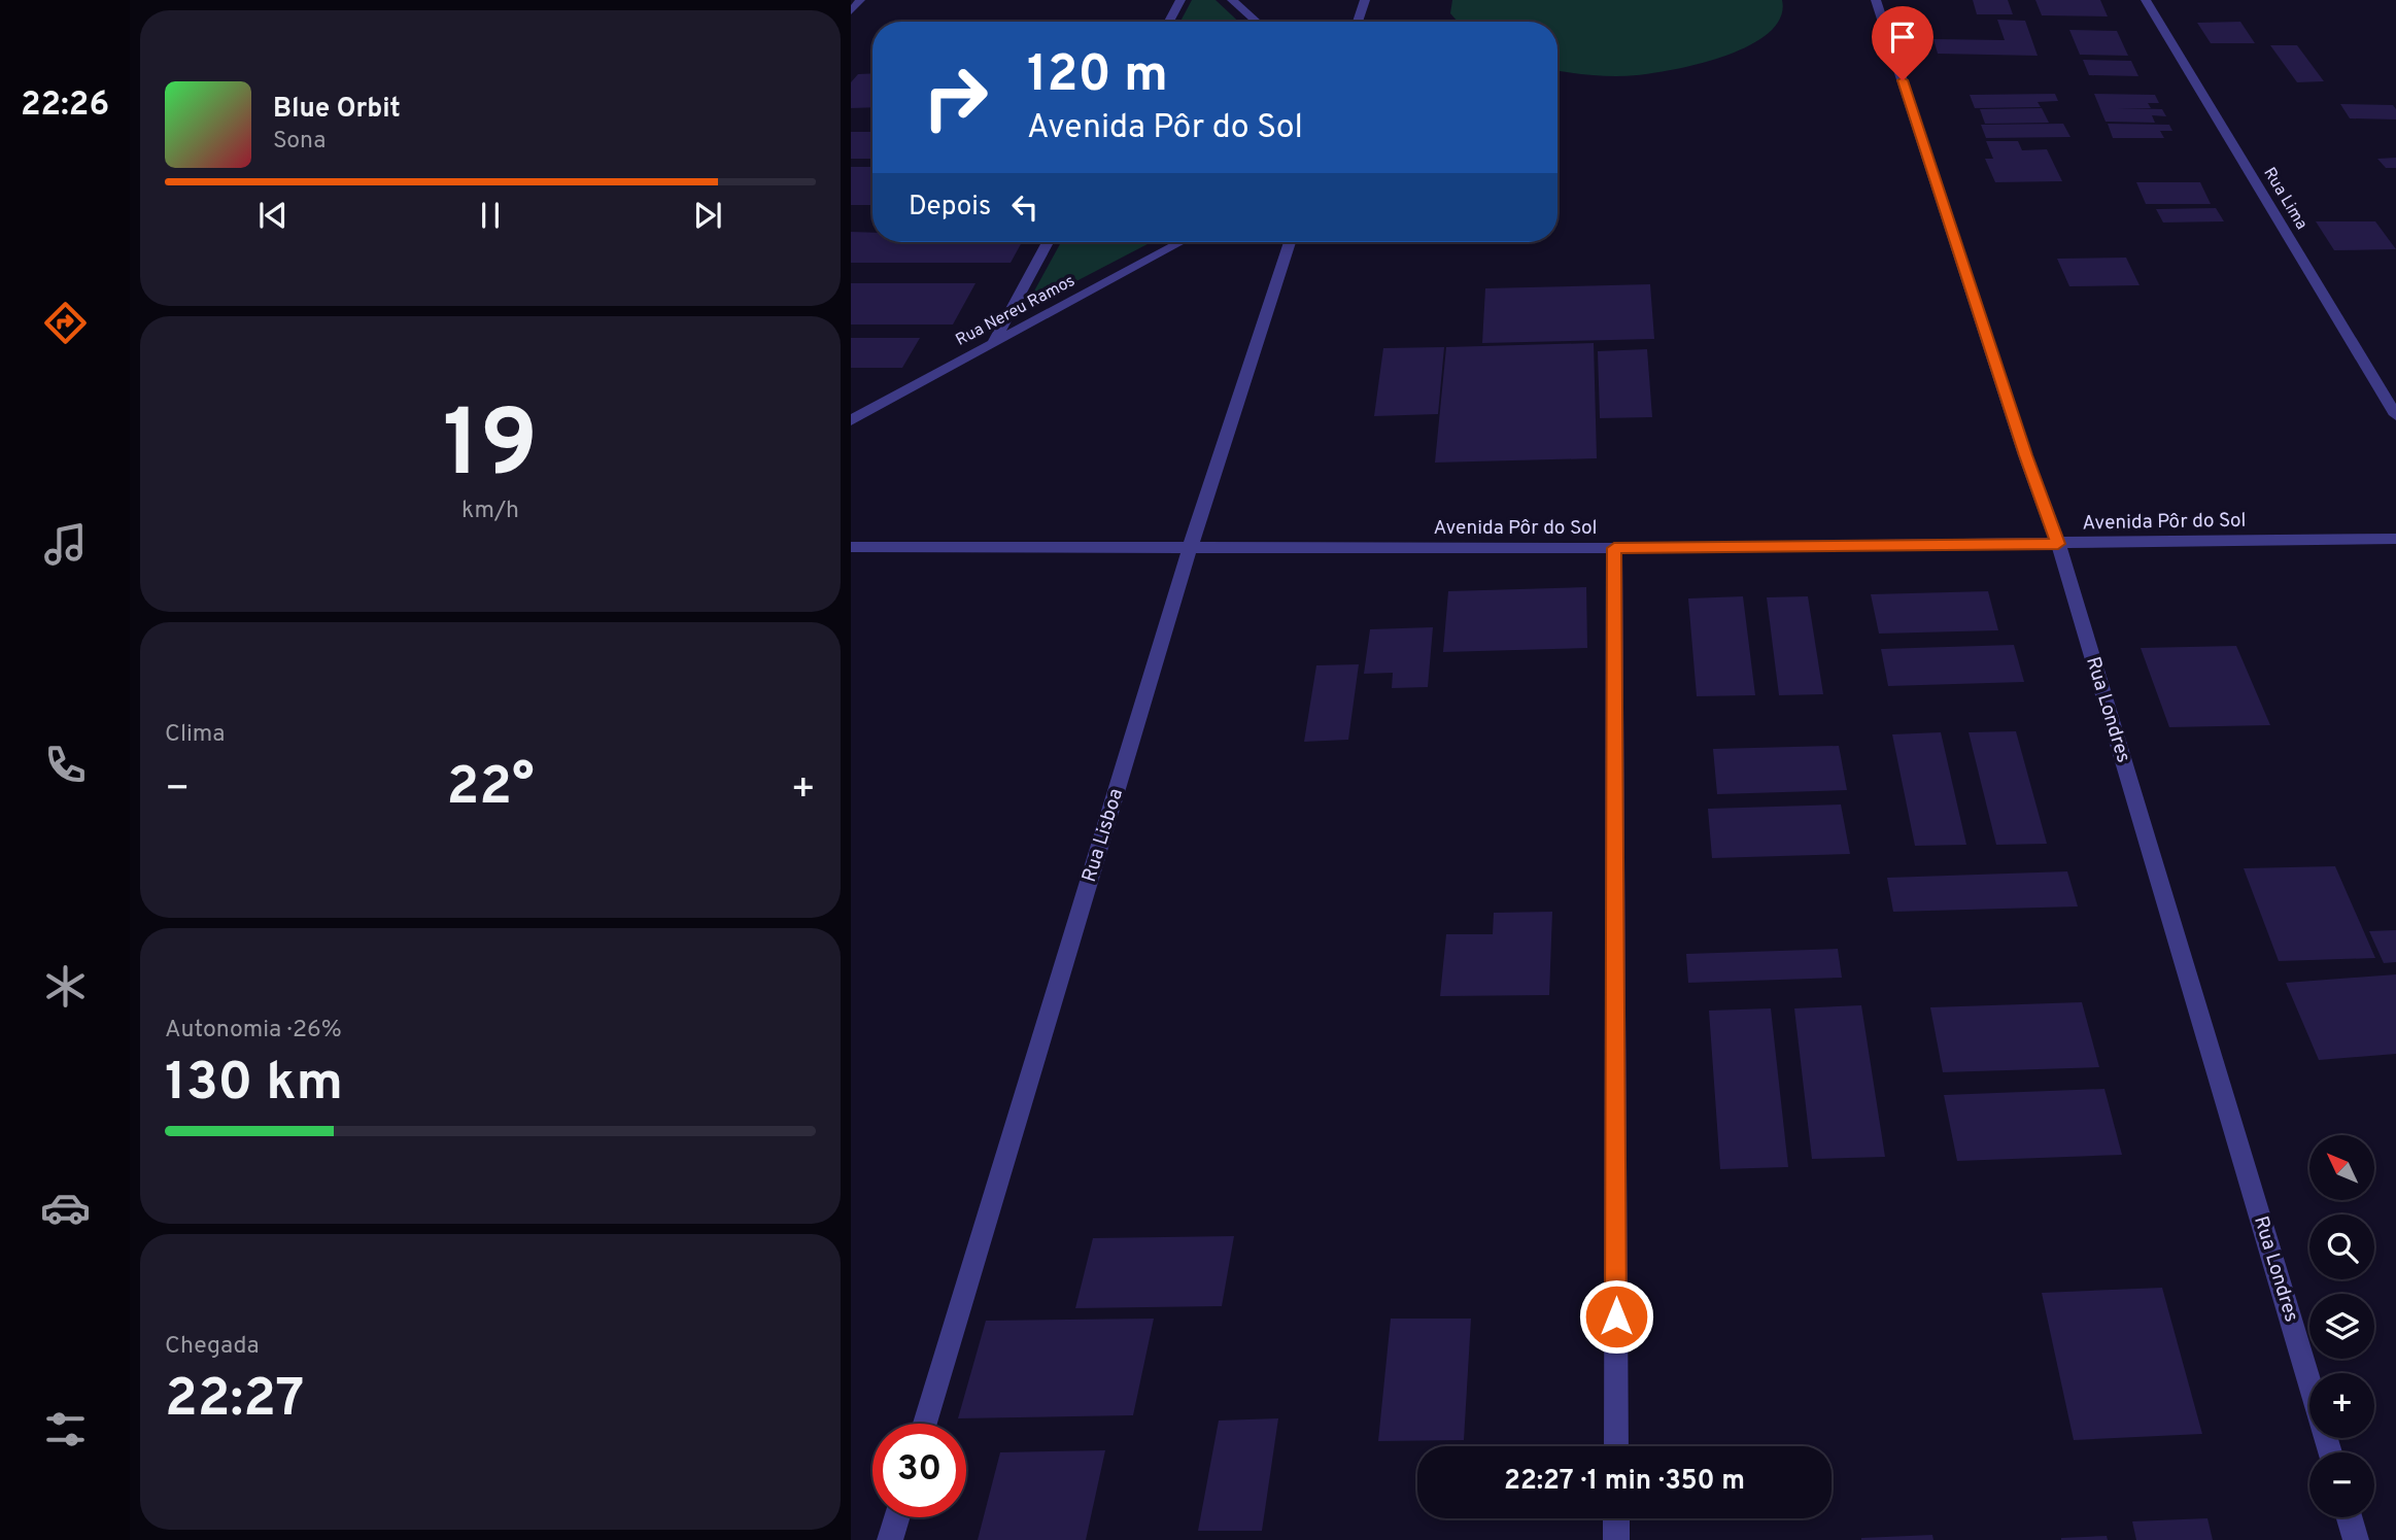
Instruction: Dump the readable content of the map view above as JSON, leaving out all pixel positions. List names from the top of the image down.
{
  "streets": {
    "street": [
      "Rua Lima",
      "Rua Nereu Ramos",
      "Avenida Pôr do Sol",
      "Rua Londres",
      "Rua Lisboa"
    ]
  },
  "crossings": [
    ["Avenida Pôr do Sol", "Rua Londres"],
    ["Avenida Pôr do Sol", "Rua Lisboa"]
  ],
  "north": "top left",
  "page": {
    "tabs": "22:26",
    "turn": ["120 m", "Avenida Pôr do Sol"],
    "song": ["Blue Orbit", "Sona"],
    "then": "Depois",
    "tile": [
      ["19", "km/h"],
      "Clima",
      ["Autonomia · 26%", "130 km"],
      ["Chegada", "22:27"]
    ],
    "heat": ["−", "22°", "+"],
    "map_buttons": ["+", "−"],
    "limit": "30",
    "trip": "22:27 · 1 min · 350 m"
  }
}
